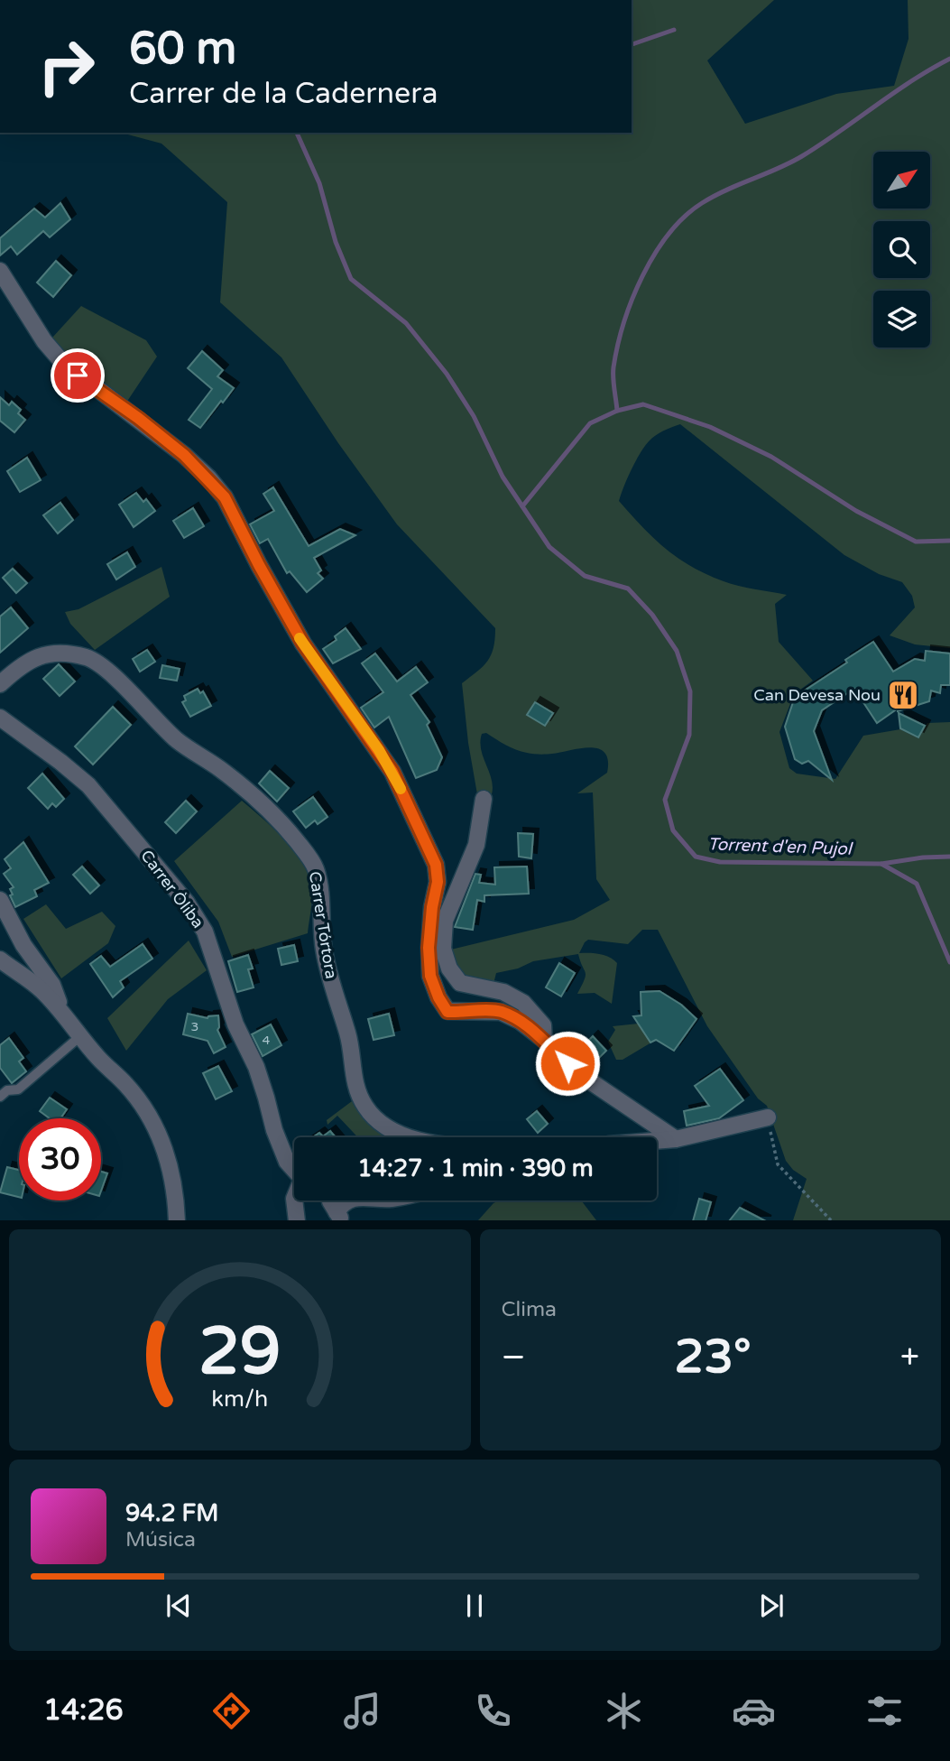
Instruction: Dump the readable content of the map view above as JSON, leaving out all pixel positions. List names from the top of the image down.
{
  "streets": {
    "street": ["Carrer Òliba", "Carrer Tórtora"]
  },
  "water": ["Torrent d'en Pujol"],
  "places": {
    "restaurant": ["Can Devesa Nou"]
  },
  "house_numbers": ["3", "4"],
  "north": "top right",
  "page": {
    "turn": ["60 m", "Carrer de la Cadernera"],
    "limit": "30",
    "trip": "14:27 · 1 min · 390 m",
    "tile": "Clima",
    "heat": ["−", "23°", "+"],
    "song": ["94.2 FM", "Música"],
    "tabs": "14:26",
    "gauge": ["29", "km/h"]
  }
}
